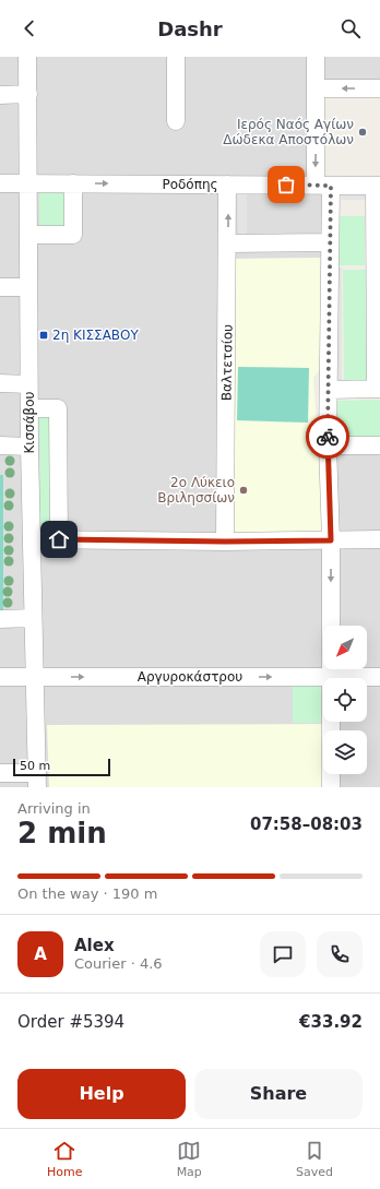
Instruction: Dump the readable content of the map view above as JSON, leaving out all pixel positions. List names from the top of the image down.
{
  "streets": {
    "street": [
      "Ροδόπης",
      "Βαλτετσίου",
      "Κισσάβου",
      "Αργυροκάστρου"
    ]
  },
  "crossings": [
    ["Ροδόπης", "Βαλτετσίου"],
    ["Ροδόπης", "Κισσάβου"],
    ["Κισσάβου", "Αργυροκάστρου"]
  ],
  "one_way": ["Ροδόπης"],
  "places": {
    "other": ["Ιερός Ναός Αγίων Δώδεκα Αποστόλων", "2ο Λύκειο Βριλησσίων"],
    "transit": ["2η ΚΙΣΣΑΒΟΥ"]
  },
  "scale_bar": "50 m",
  "north": "bottom left",
  "page": {
    "header": "Dashr",
    "scale": "50 m",
    "heading": ["2 min", "Arriving in", "07:58–08:03"],
    "panel": [
      "Alex",
      "Courier · 4.6",
      "Order #5394",
      "€33.92"
    ],
    "bar": "On the way · 190 m",
    "round": "A",
    "buttons": ["Help", "Share"],
    "tabs": ["Home", "Map", "Saved"]
  }
}
